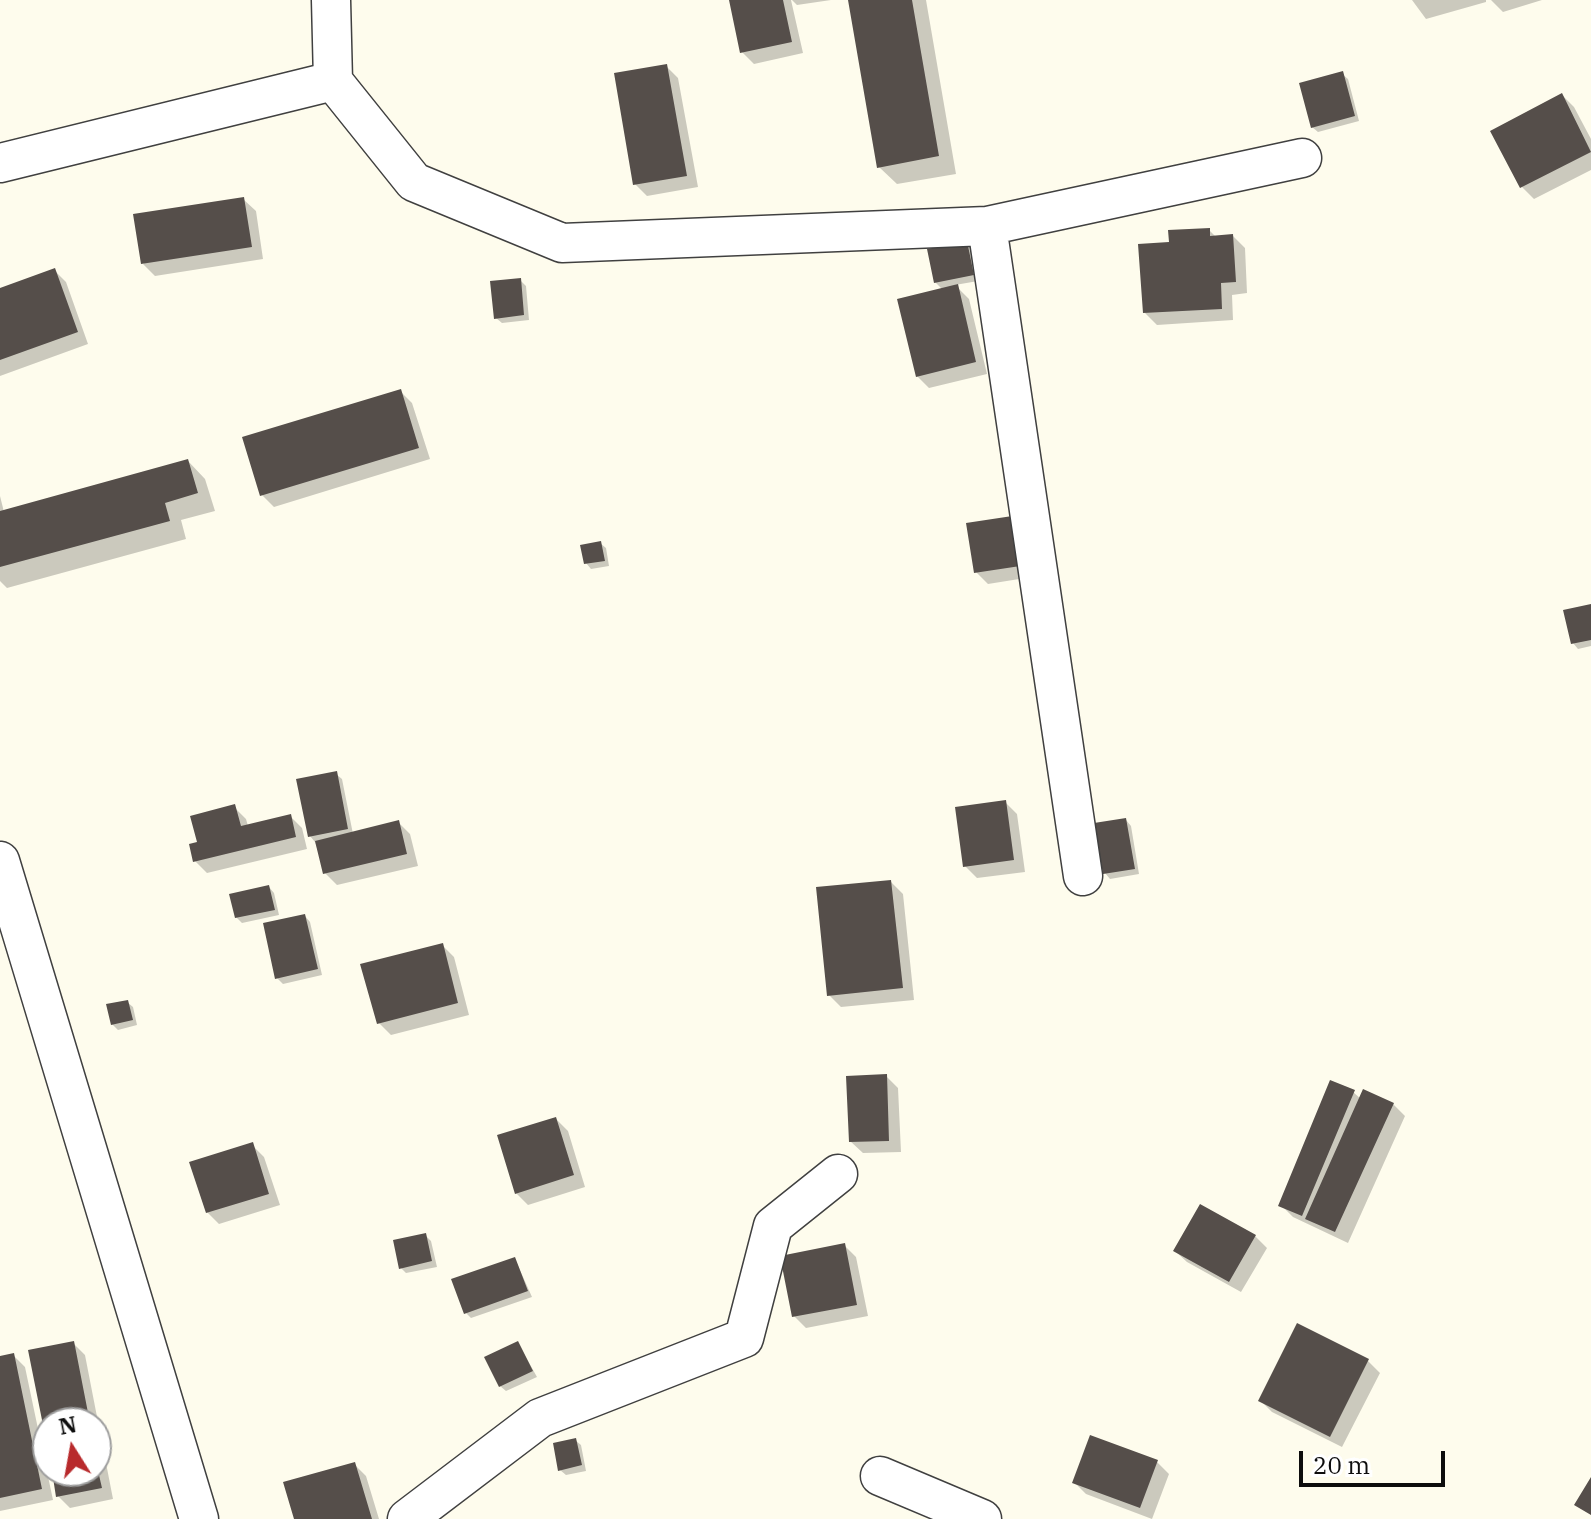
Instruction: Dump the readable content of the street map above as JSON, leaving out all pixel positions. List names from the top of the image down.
{
  "scale_bar": "20 m",
  "north": "top"
}
